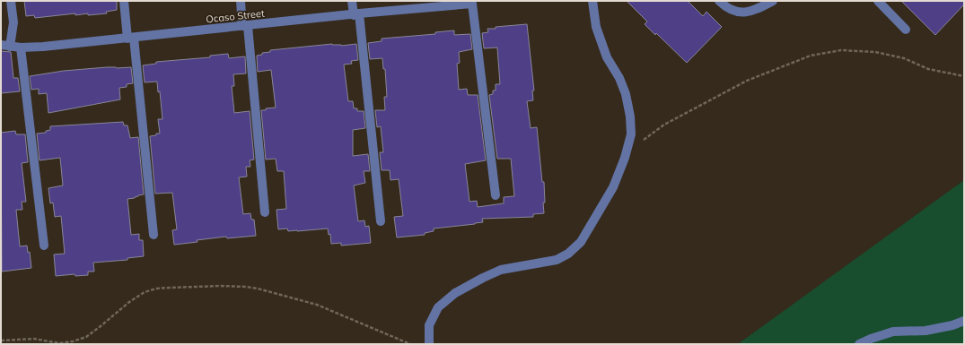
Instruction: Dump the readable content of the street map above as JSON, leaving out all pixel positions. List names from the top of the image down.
{
  "streets": {
    "street": ["Ocaso Street"]
  }
}
